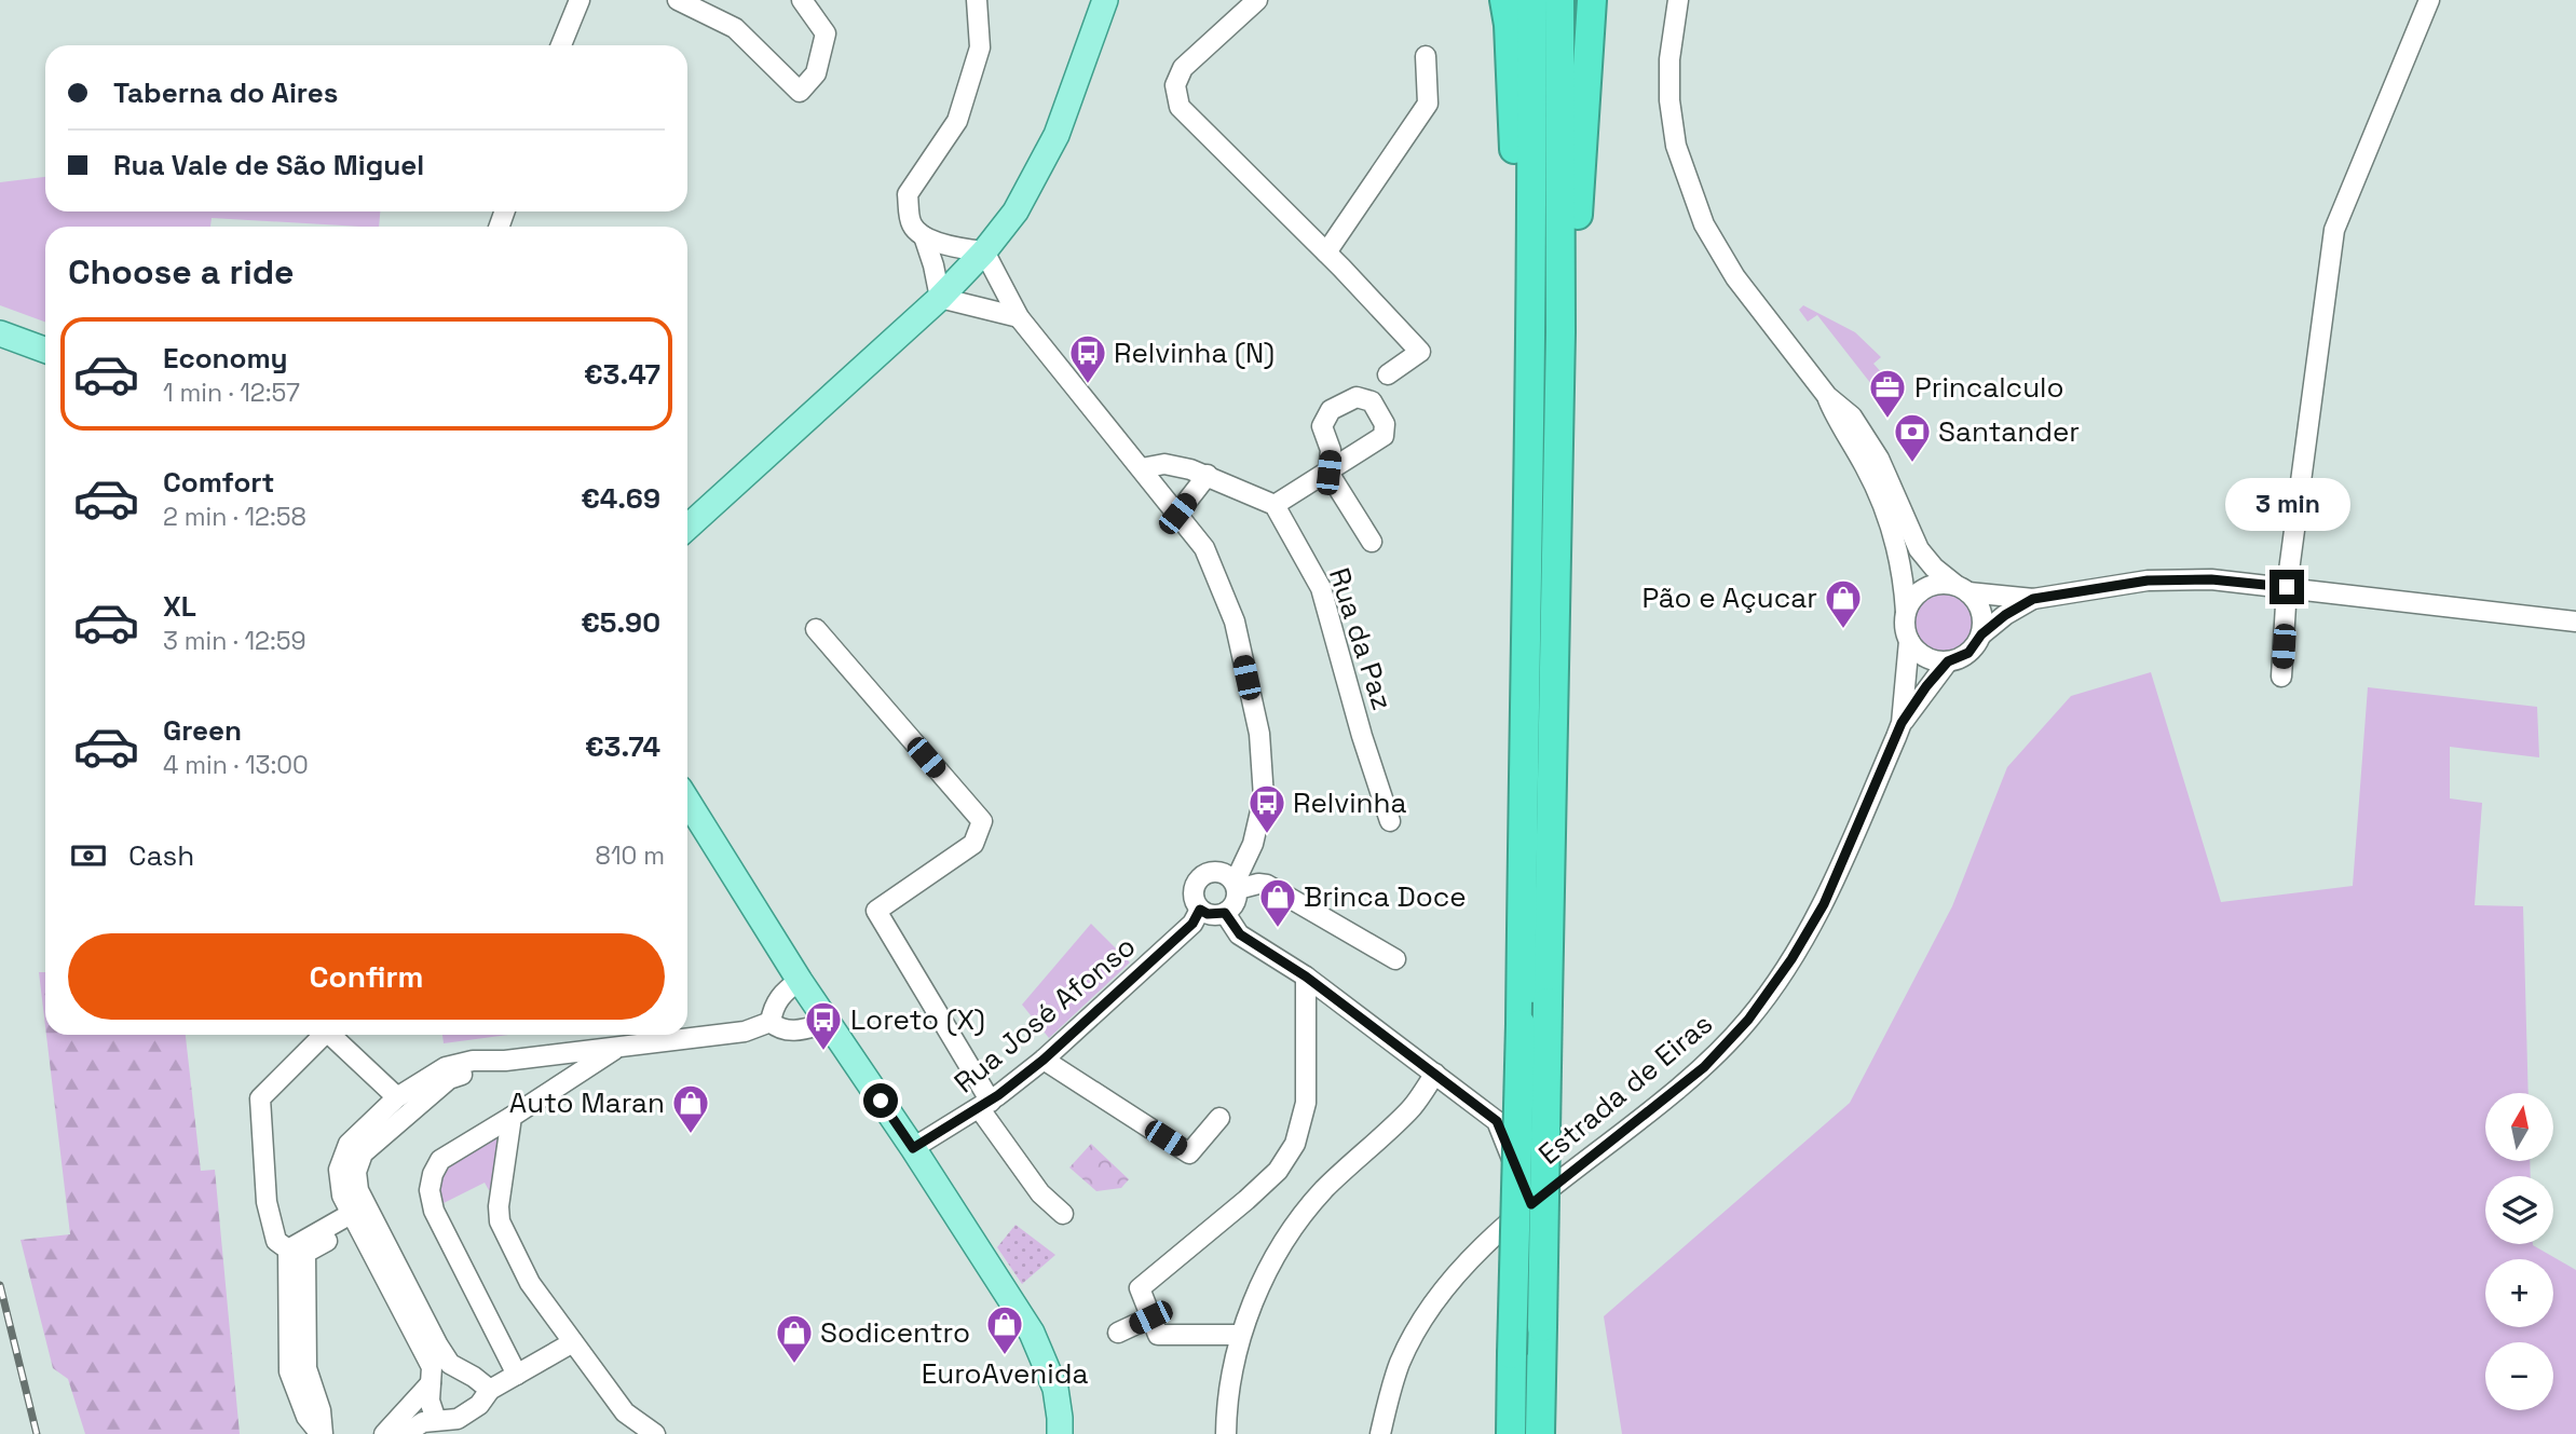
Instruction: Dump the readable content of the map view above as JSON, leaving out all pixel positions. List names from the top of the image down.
{
  "streets": {
    "street": ["Rua da Paz", "Rua José Afonso", "Estrada de Eiras"]
  },
  "places": {
    "bus stop": ["Relvinha (N)", "Relvinha", "Loreto (X)"],
    "office": ["Princalculo"],
    "bank": ["Santander"],
    "shop": [
      "Pão e Açucar",
      "Brinca Doce",
      "Auto Maran",
      "EuroAvenida",
      "Sodicentro"
    ]
  },
  "north": "top",
  "page": {
    "banner": ["Taberna do Aires", "Rua Vale de São Miguel"],
    "heading": "Choose a ride",
    "list": [
      {
        "name": "Economy",
        "note": "1 min · 12:57",
        "value": "€3.47"
      },
      {
        "name": "Comfort",
        "note": "2 min · 12:58",
        "value": "€4.69"
      },
      {
        "name": "XL",
        "note": "3 min · 12:59",
        "value": "€5.90"
      },
      {
        "name": "Green",
        "note": "4 min · 13:00",
        "value": "€3.74"
      }
    ],
    "bubble": "3 min",
    "pay": ["Cash", "810 m"],
    "buttons": "Confirm",
    "map_buttons": ["+", "−"]
  }
}
